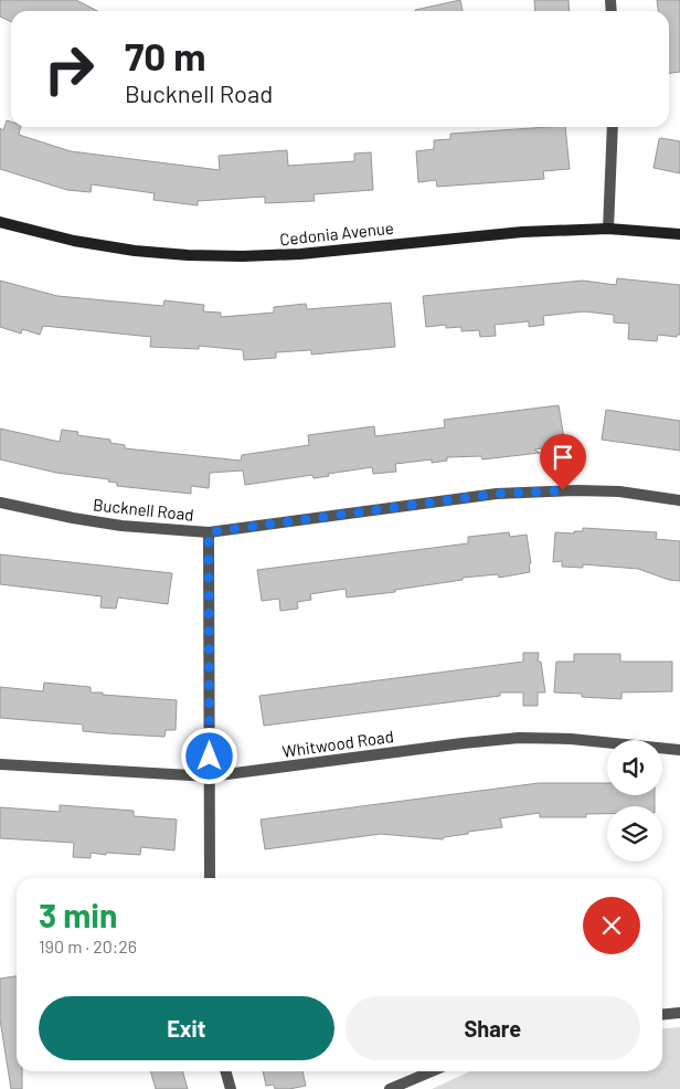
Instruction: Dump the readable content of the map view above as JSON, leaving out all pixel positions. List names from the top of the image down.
{
  "streets": {
    "street": ["Cedonia Avenue", "Bucknell Road", "Whitwood Road"]
  },
  "page": {
    "turn": ["70 m", "Bucknell Road"],
    "heading": ["3 min", "190 m · 20:26"],
    "buttons": ["Exit", "Share"]
  }
}
